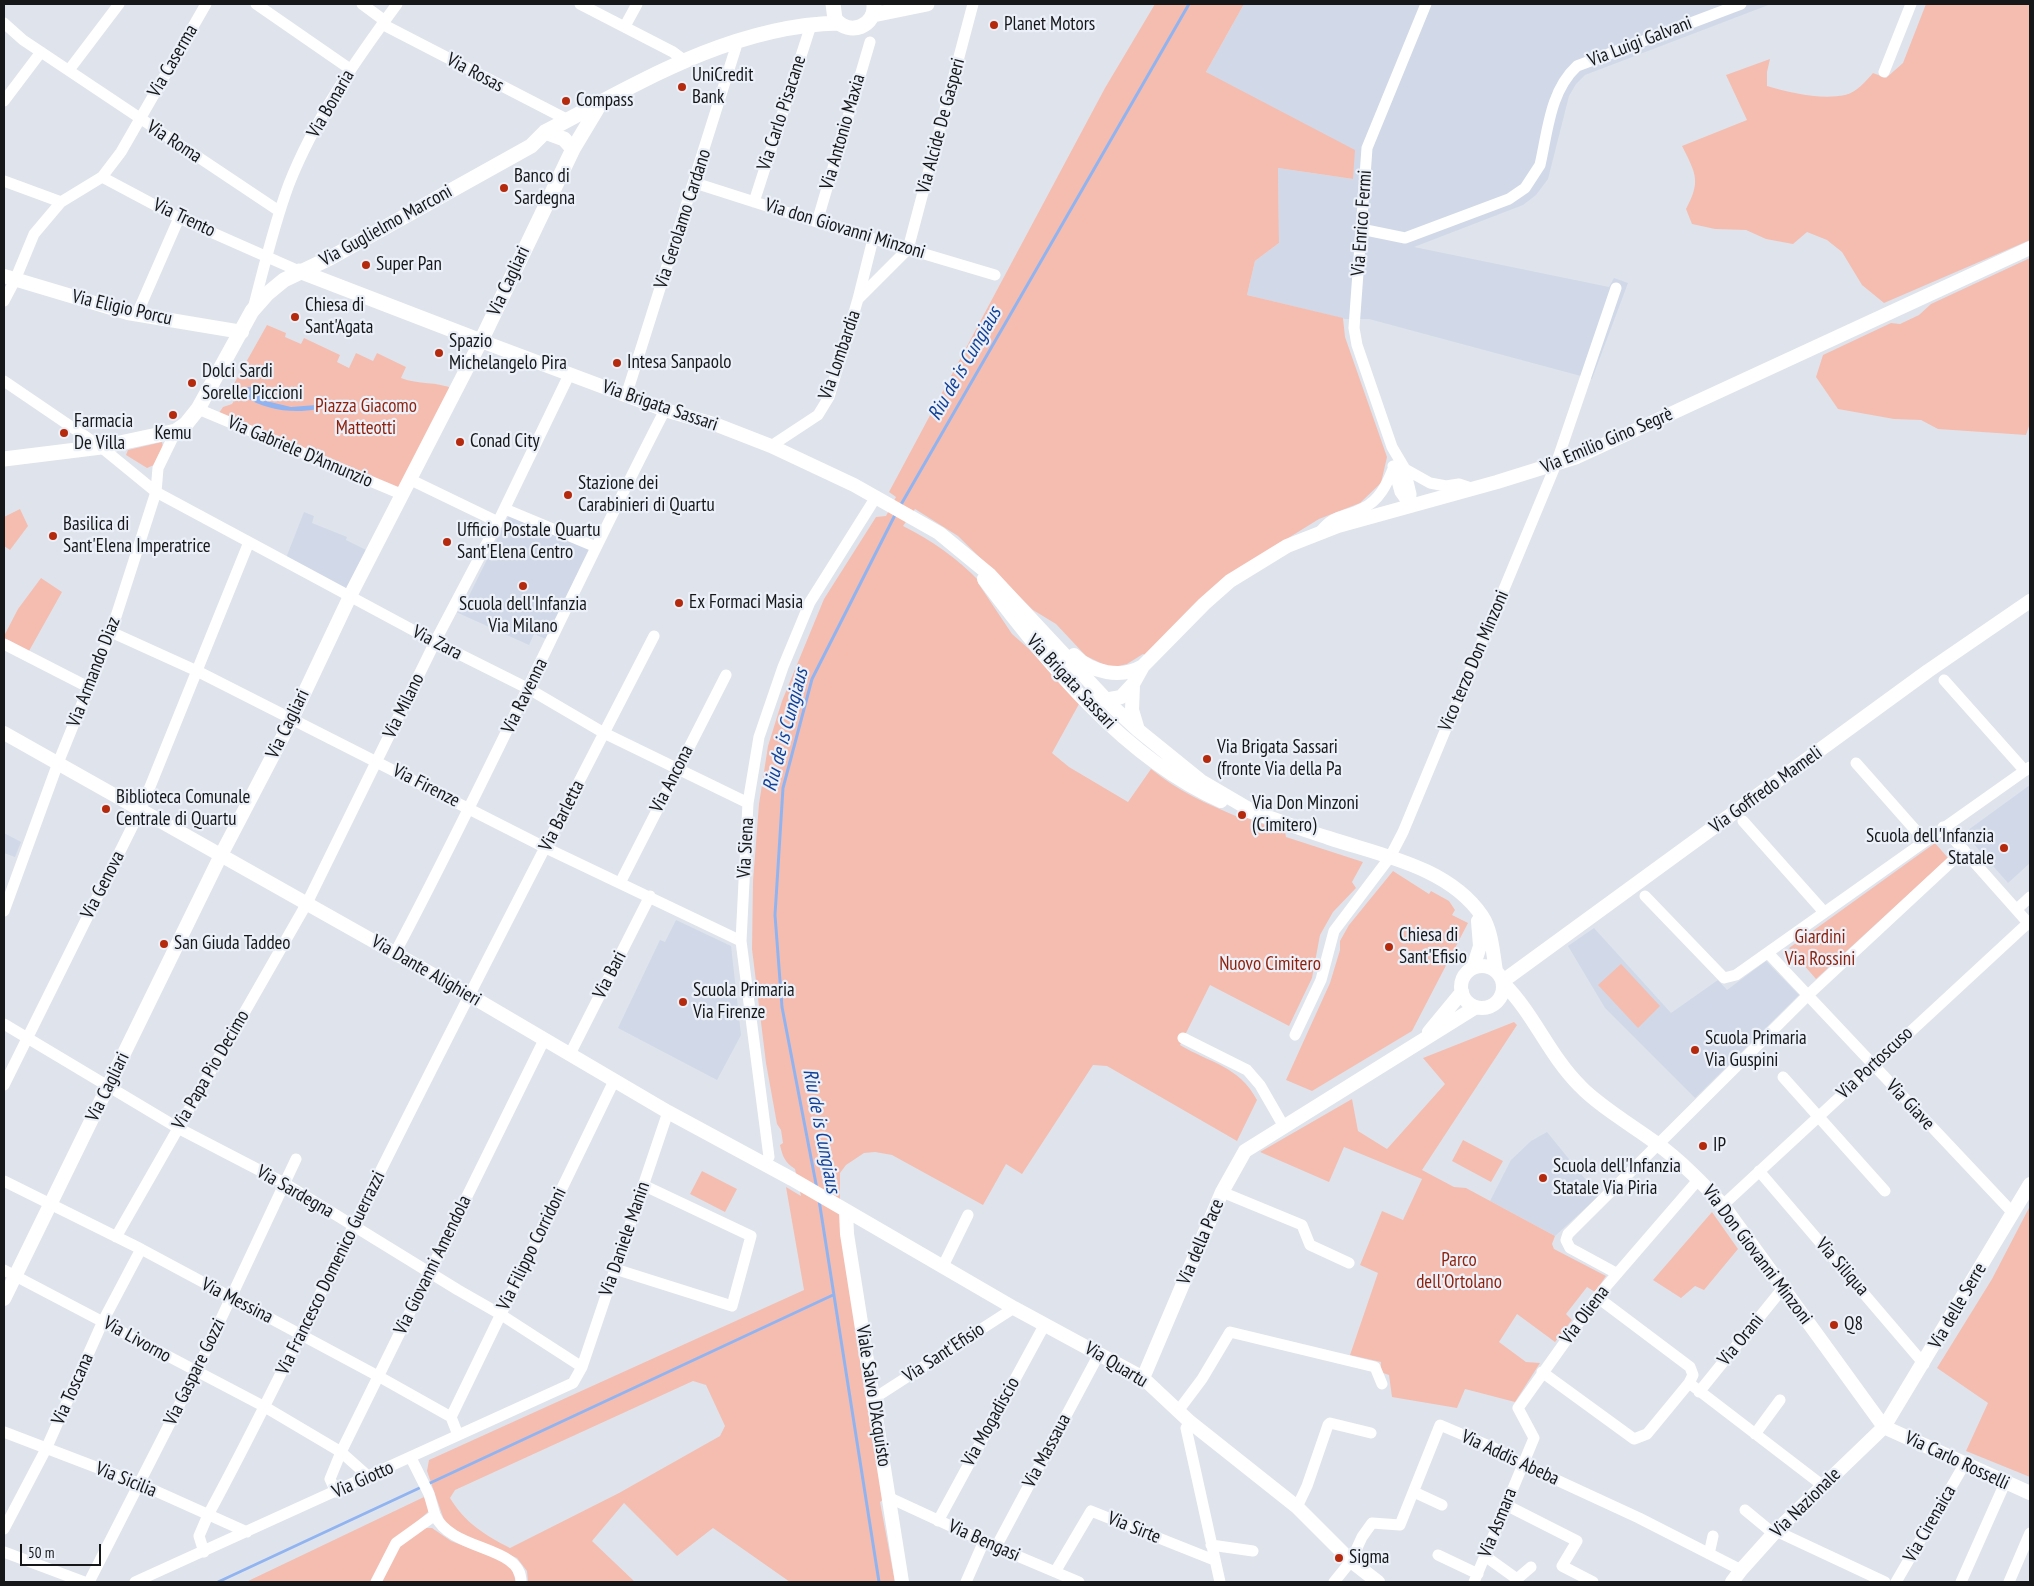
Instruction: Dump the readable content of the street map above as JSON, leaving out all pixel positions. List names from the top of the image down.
{
  "streets": {
    "main road": ["Via Guglielmo Marconi", "Via Cagliari", "Via Brigata Sassari"],
    "street": [
      "Via Luigi Galvani",
      "Via Caserma",
      "Via Rosas",
      "Via Bonaria",
      "Via Carlo Pisacane",
      "Via Alcide De Gasperi",
      "Via Antonio Maxia",
      "Via Roma",
      "Via Trento",
      "Via Gerolamo Cardano",
      "Via Enrico Fermi",
      "Via don Giovanni Minzoni",
      "Via Eligio Porcu",
      "Via Lombardia",
      "Via Emilio Gino Segrè",
      "Via Gabriele D'Annunzio",
      "Via Zara",
      "Vico terzo Don Minzoni",
      "Via Armando Diaz",
      "Via Ravenna",
      "Via Milano",
      "Via Ancona",
      "Via Firenze",
      "Via Goffredo Mameli",
      "Via Barletta",
      "Via Siena",
      "Via Genova",
      "Via Dante Alighieri",
      "Via Bari",
      "Via Portoscuso",
      "Via Papa Pio Decimo",
      "Via Giave",
      "Via Sardegna",
      "Via Daniele Manin",
      "Via della Pace",
      "Via Filippo Corridoni",
      "Via Don Giovanni Minzoni",
      "Via Giovanni Amendola",
      "Via Siliqua",
      "Via Francesco Domenico Guerrazzi",
      "Via Messina",
      "Via delle Serre",
      "Via Oliena",
      "Via Livorno",
      "Via Orani",
      "Via Sant'Efisio",
      "Via Quartu",
      "Via Gaspare Gozzi",
      "Via Toscana",
      "Viale Salvo D'Acquisto",
      "Via Mogadiscio",
      "Via Massaua",
      "Via Addis Abeba",
      "Via Carlo Rosselli",
      "Via Sicilia",
      "Via Giotto",
      "Via Nazionale",
      "Via Asmara",
      "Via Cirenaica",
      "Via Sirte",
      "Via Bengasi"
    ]
  },
  "crossings": [
    ["Via Luigi Galvani", "Via Enrico Fermi"],
    ["Via Caserma", "Via Roma"],
    ["Via Caserma", "Via Trento"],
    ["Via Rosas", "Via Bonaria"],
    ["Via Rosas", "Via Guglielmo Marconi"],
    ["Via Bonaria", "Via Roma"],
    ["Via Bonaria", "Via Trento"],
    ["Via Bonaria", "Via Guglielmo Marconi"],
    ["Via Carlo Pisacane", "Via Guglielmo Marconi"],
    ["Via Carlo Pisacane", "Via don Giovanni Minzoni"],
    ["Via Alcide De Gasperi", "Via don Giovanni Minzoni"],
    ["Via Alcide De Gasperi", "Via Lombardia"],
    ["Via Antonio Maxia", "Via don Giovanni Minzoni"],
    ["Via Trento", "Via Guglielmo Marconi"],
    ["Via Trento", "Via Brigata Sassari"],
    ["Via Gerolamo Cardano", "Via Guglielmo Marconi"],
    ["Via Gerolamo Cardano", "Via don Giovanni Minzoni"],
    ["Via Gerolamo Cardano", "Via Brigata Sassari"],
    ["Via Guglielmo Marconi", "Via Cagliari"],
    ["Via Guglielmo Marconi", "Via Eligio Porcu"],
    ["Via Guglielmo Marconi", "Via Brigata Sassari"],
    ["Via Guglielmo Marconi", "Via Gabriele D'Annunzio"],
    ["Via Guglielmo Marconi", "Via Armando Diaz"],
    ["Via don Giovanni Minzoni", "Via Lombardia"],
    ["Via Cagliari", "Via Brigata Sassari"],
    ["Via Cagliari", "Via Gabriele D'Annunzio"],
    ["Via Cagliari", "Via Zara"],
    ["Via Cagliari", "Via Firenze"],
    ["Via Cagliari", "Via Dante Alighieri"],
    ["Via Cagliari", "Via Sardegna"],
    ["Via Cagliari", "Via Messina"],
    ["Via Cagliari", "Via Livorno"],
    ["Via Lombardia", "Via Brigata Sassari"],
    ["Via Brigata Sassari", "Via Emilio Gino Segrè"],
    ["Via Brigata Sassari", "Via Ravenna"],
    ["Via Brigata Sassari", "Via Milano"],
    ["Via Brigata Sassari", "Via Siena"],
    ["Via Brigata Sassari", "Via Don Giovanni Minzoni"],
    ["Via Emilio Gino Segrè", "Vico terzo Don Minzoni"],
    ["Via Zara", "Via Armando Diaz"],
    ["Via Zara", "Via Ravenna"],
    ["Via Zara", "Via Milano"],
    ["Via Zara", "Via Ancona"],
    ["Via Zara", "Via Barletta"],
    ["Via Zara", "Via Siena"],
    ["Via Zara", "Via Genova"],
    ["Vico terzo Don Minzoni", "Via Don Giovanni Minzoni"],
    ["Via Armando Diaz", "Via Firenze"],
    ["Via Armando Diaz", "Via Dante Alighieri"],
    ["Via Ravenna", "Via Firenze"],
    ["Via Ravenna", "Via Dante Alighieri"],
    ["Via Milano", "Via Firenze"],
    ["Via Milano", "Via Dante Alighieri"],
    ["Via Milano", "Via Papa Pio Decimo"],
    ["Via Ancona", "Via Firenze"],
    ["Via Firenze", "Via Barletta"],
    ["Via Firenze", "Via Siena"],
    ["Via Firenze", "Via Genova"],
    ["Via Firenze", "Via Bari"],
    ["Via Goffredo Mameli", "Via della Pace"],
    ["Via Goffredo Mameli", "Via Don Giovanni Minzoni"],
    ["Via Barletta", "Via Dante Alighieri"],
    ["Via Barletta", "Via Francesco Domenico Guerrazzi"],
    ["Via Siena", "Via Dante Alighieri"],
    ["Via Genova", "Via Dante Alighieri"],
    ["Via Genova", "Via Sardegna"],
    ["Via Dante Alighieri", "Via Bari"],
    ["Via Dante Alighieri", "Via Papa Pio Decimo"],
    ["Via Dante Alighieri", "Via Daniele Manin"],
    ["Via Dante Alighieri", "Via Filippo Corridoni"],
    ["Via Dante Alighieri", "Via Giovanni Amendola"],
    ["Via Dante Alighieri", "Via Francesco Domenico Guerrazzi"],
    ["Via Dante Alighieri", "Via Quartu"],
    ["Via Dante Alighieri", "Viale Salvo D'Acquisto"],
    ["Via Portoscuso", "Via Giave"],
    ["Via Portoscuso", "Via Don Giovanni Minzoni"],
    ["Via Portoscuso", "Via Siliqua"],
    ["Via Papa Pio Decimo", "Via Sardegna"],
    ["Via Papa Pio Decimo", "Via Messina"],
    ["Via Giave", "Via delle Serre"],
    ["Via Sardegna", "Via Daniele Manin"],
    ["Via Sardegna", "Via Filippo Corridoni"],
    ["Via Sardegna", "Via Giovanni Amendola"],
    ["Via Sardegna", "Via Francesco Domenico Guerrazzi"],
    ["Via Sardegna", "Via Gaspare Gozzi"],
    ["Via Sardegna", "Via Giotto"],
    ["Via Daniele Manin", "Via Giotto"],
    ["Via della Pace", "Via Don Giovanni Minzoni"],
    ["Via della Pace", "Via Quartu"],
    ["Via Filippo Corridoni", "Via Messina"],
    ["Via Don Giovanni Minzoni", "Via delle Serre"],
    ["Via Don Giovanni Minzoni", "Via Oliena"],
    ["Via Don Giovanni Minzoni", "Via Orani"],
    ["Via Don Giovanni Minzoni", "Via Carlo Rosselli"],
    ["Via Don Giovanni Minzoni", "Via Nazionale"],
    ["Via Giovanni Amendola", "Via Messina"],
    ["Via Giovanni Amendola", "Via Livorno"],
    ["Via Giovanni Amendola", "Via Giotto"],
    ["Via Siliqua", "Via delle Serre"],
    ["Via Francesco Domenico Guerrazzi", "Via Messina"],
    ["Via Francesco Domenico Guerrazzi", "Via Livorno"],
    ["Via Francesco Domenico Guerrazzi", "Via Sicilia"],
    ["Via Francesco Domenico Guerrazzi", "Via Giotto"],
    ["Via Messina", "Via Gaspare Gozzi"],
    ["Via Messina", "Via Toscana"],
    ["Via delle Serre", "Via Carlo Rosselli"],
    ["Via delle Serre", "Via Nazionale"],
    ["Via Oliena", "Via Addis Abeba"],
    ["Via Oliena", "Via Asmara"],
    ["Via Livorno", "Via Gaspare Gozzi"],
    ["Via Livorno", "Via Toscana"],
    ["Via Livorno", "Via Giotto"],
    ["Via Sant'Efisio", "Via Quartu"],
    ["Via Sant'Efisio", "Viale Salvo D'Acquisto"],
    ["Via Quartu", "Viale Salvo D'Acquisto"],
    ["Via Quartu", "Via Mogadiscio"],
    ["Via Quartu", "Via Massaua"],
    ["Via Quartu", "Via Addis Abeba"],
    ["Via Gaspare Gozzi", "Via Sicilia"],
    ["Via Toscana", "Via Sicilia"],
    ["Viale Salvo D'Acquisto", "Via Bengasi"],
    ["Via Mogadiscio", "Via Bengasi"],
    ["Via Massaua", "Via Bengasi"],
    ["Via Addis Abeba", "Via Nazionale"],
    ["Via Addis Abeba", "Via Asmara"],
    ["Via Carlo Rosselli", "Via Nazionale"],
    ["Via Carlo Rosselli", "Via Cirenaica"],
    ["Via Sicilia", "Via Giotto"],
    ["Via Sirte", "Via Bengasi"]
  ],
  "water": ["Riu de is Cungiaus"],
  "parks": [
    "Piazza Giacomo Matteotti",
    "Giardini Via Rossini",
    "Nuovo Cimitero",
    "Parco dell'Ortolano"
  ],
  "places": [
    "Planet Motors",
    "UniCredit Bank",
    "Compass",
    "Banco di Sardegna",
    "Super Pan",
    "Chiesa di Sant'Agata",
    "Spazio Michelangelo Pira",
    "Intesa Sanpaolo",
    "Dolci Sardi Sorelle Piccioni",
    "Kemu",
    "Farmacia De Villa",
    "Conad City",
    "Stazione dei Carabinieri di Quartu",
    "Basilica di Sant'Elena Imperatrice",
    "Ufficio Postale Quartu Sant'Elena Centro",
    "Scuola dell'Infanzia Via Milano",
    "Ex Formaci Masia",
    "Via Brigata Sassari (fronte Via della Pa",
    "Biblioteca Comunale Centrale di Quartu",
    "Via Don Minzoni (Cimitero)",
    "Scuola dell'Infanzia Statale",
    "San Giuda Taddeo",
    "Chiesa di Sant'Efisio",
    "Scuola Primaria Via Firenze",
    "Scuola Primaria Via Guspini",
    "IP",
    "Scuola dell'Infanzia Statale Via Piria",
    "Q8",
    "Sigma"
  ],
  "scale_bar": "50 m"
}
